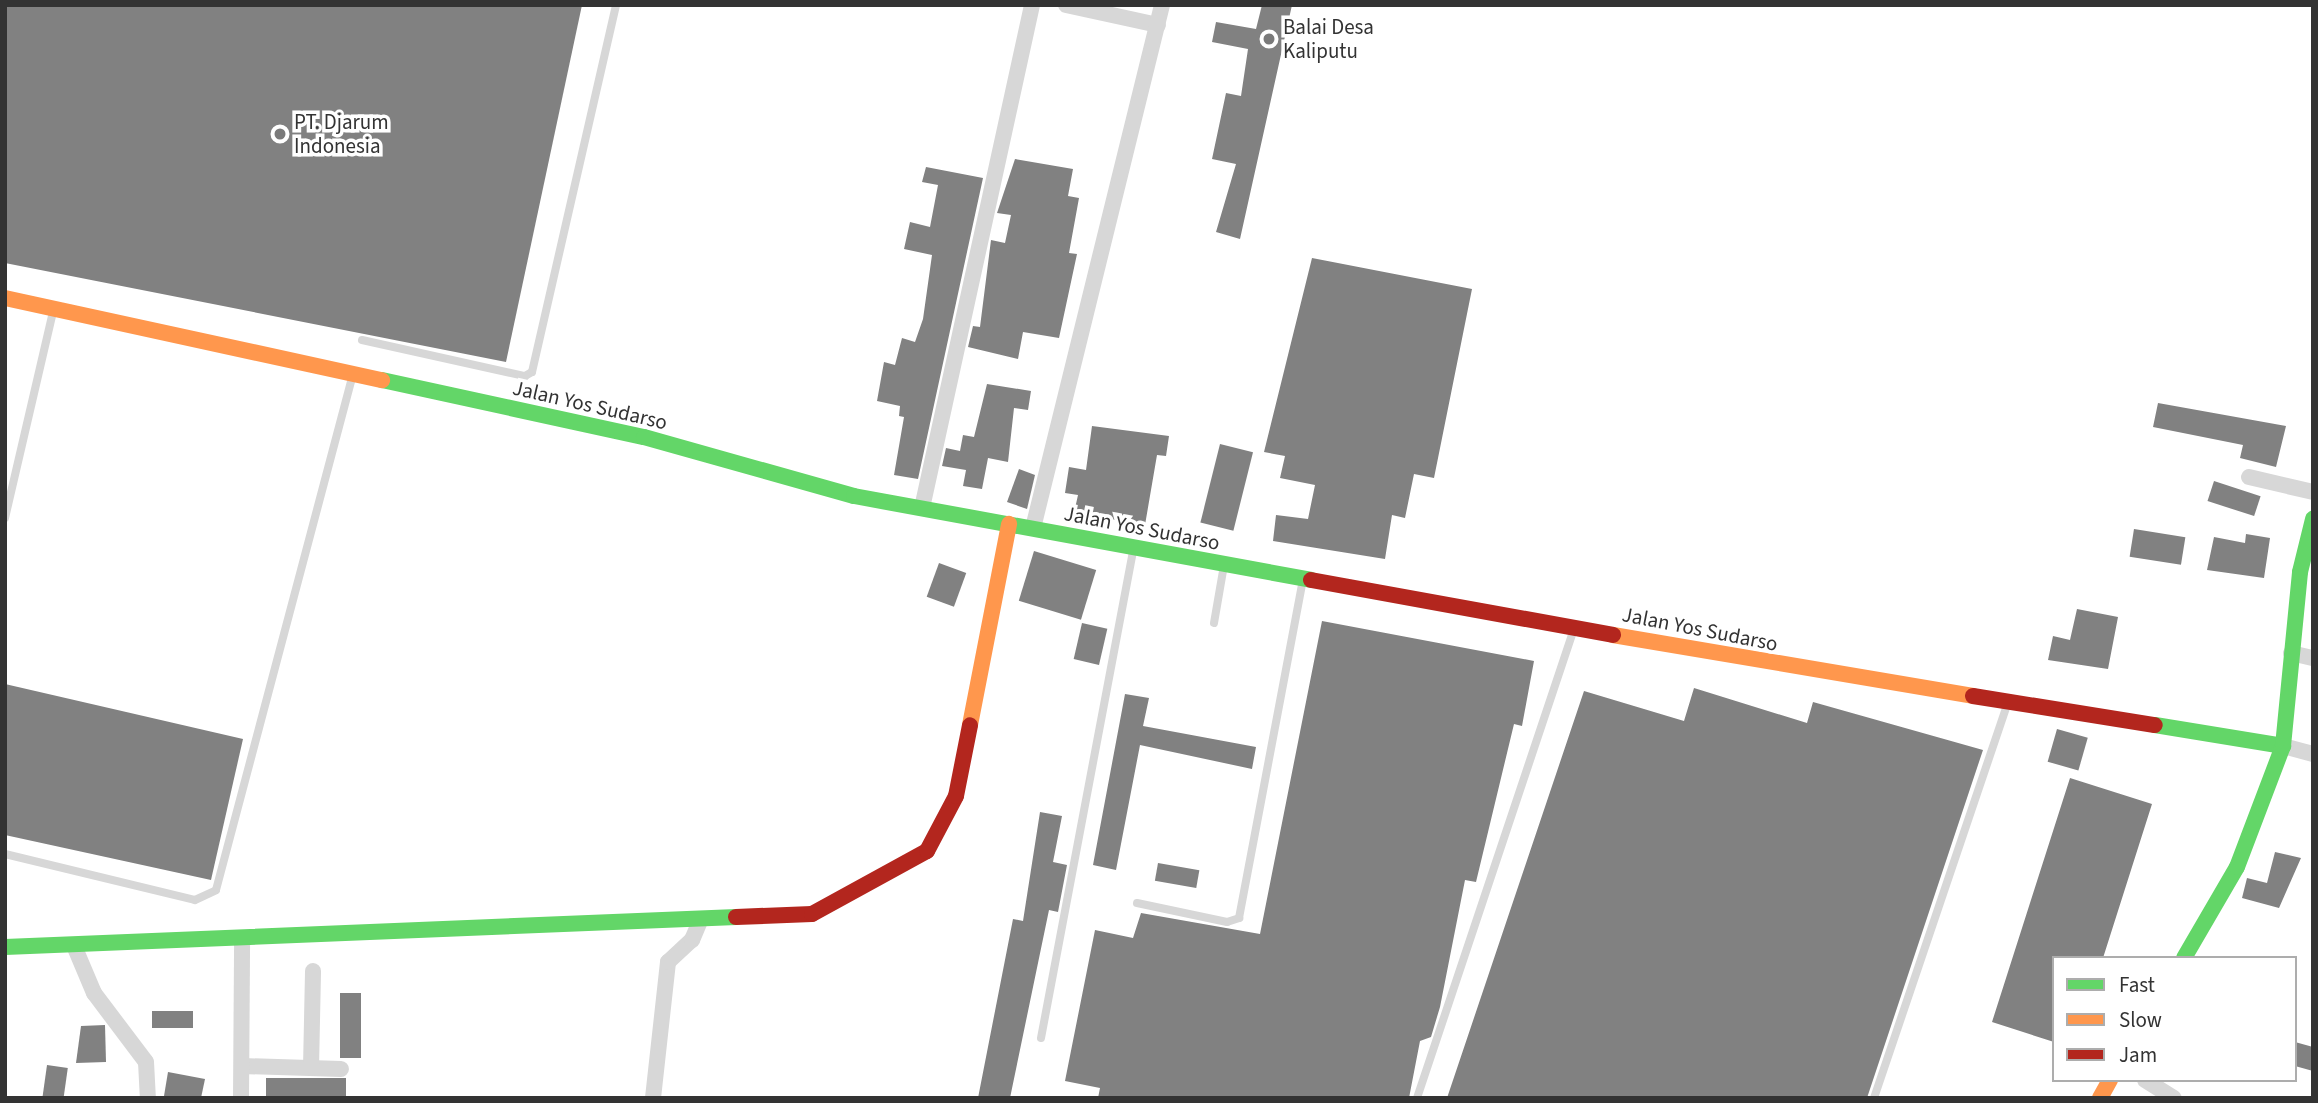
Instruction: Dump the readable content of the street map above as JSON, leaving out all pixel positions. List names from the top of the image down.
{
  "streets": {
    "street": ["Jalan Yos Sudarso"]
  },
  "places": ["Balai Desa Kaliputu", "PT. Djarum Indonesia"],
  "legend": ["Fast", "Slow", "Jam"]
}
